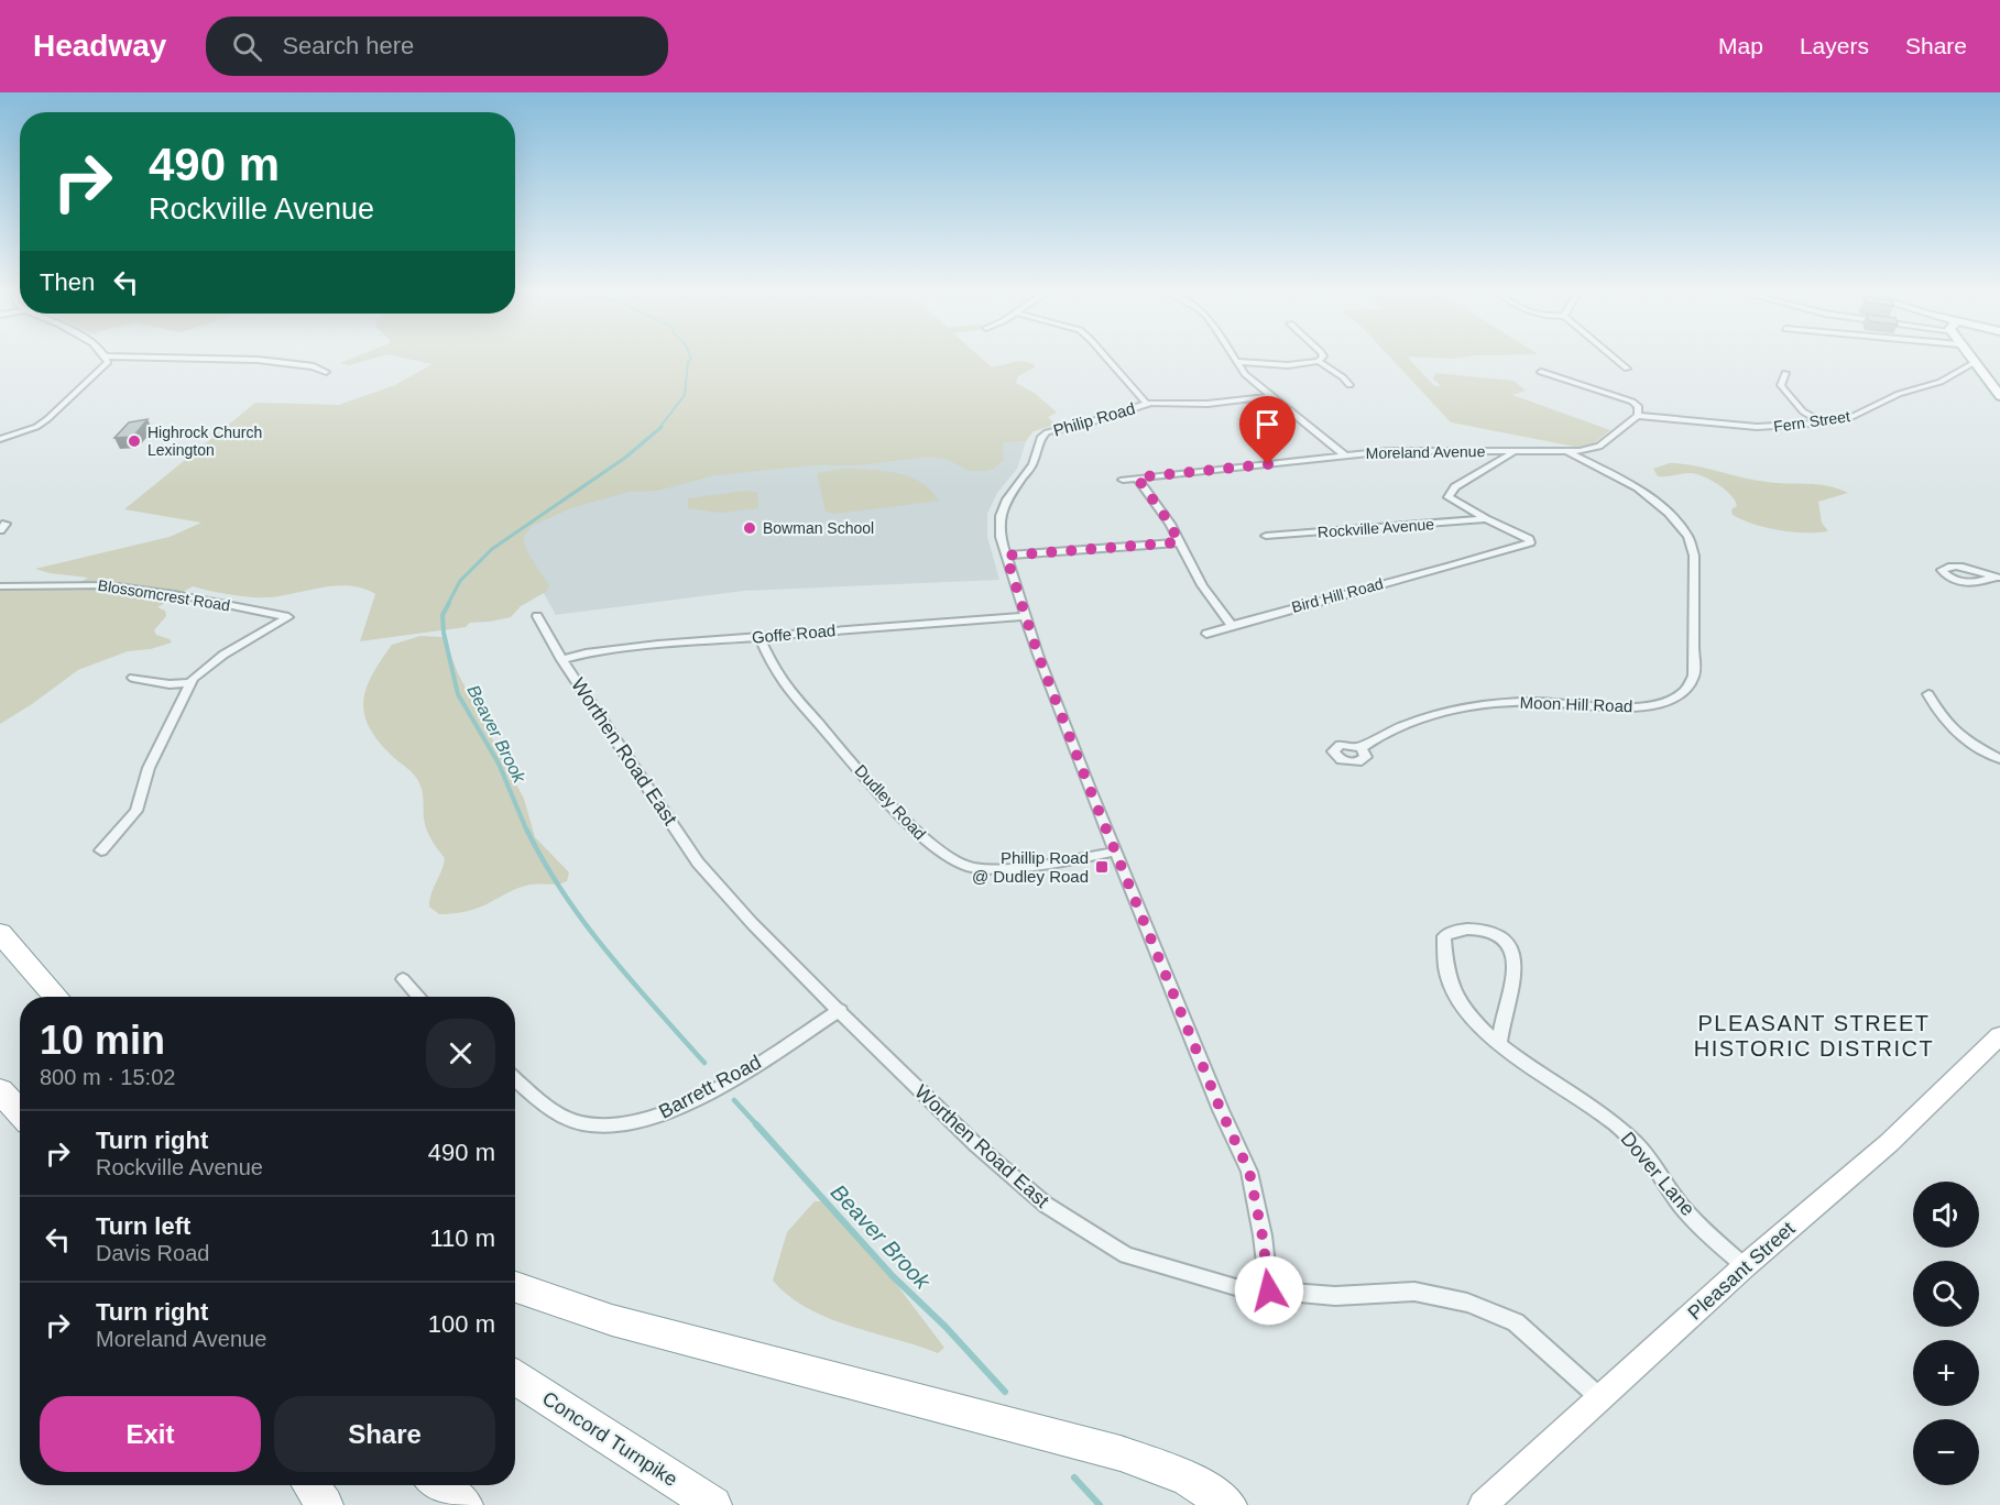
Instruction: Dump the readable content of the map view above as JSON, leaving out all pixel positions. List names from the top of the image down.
{
  "streets": {
    "highway": ["Concord Turnpike"],
    "street": [
      "Philip Road",
      "Fern Street",
      "Moreland Avenue",
      "Rockville Avenue",
      "Blossomcrest Road",
      "Bird Hill Road",
      "Goffe Road",
      "Moon Hill Road",
      "Worthen Road East",
      "Dudley Road",
      "Barrett Road",
      "Dover Lane",
      "Pleasant Street"
    ]
  },
  "crossings": [
    ["Philip Road", "Goffe Road"],
    ["Philip Road", "Worthen Road East"],
    ["Philip Road", "Dudley Road"],
    ["Fern Street", "Moreland Avenue"],
    ["Moreland Avenue", "Moon Hill Road"],
    ["Rockville Avenue", "Bird Hill Road"],
    ["Goffe Road", "Worthen Road East"],
    ["Goffe Road", "Dudley Road"],
    ["Worthen Road East", "Barrett Road"],
    ["Worthen Road East", "Pleasant Street"],
    ["Dover Lane", "Pleasant Street"]
  ],
  "districts": ["PLEASANT STREET HISTORIC DISTRICT"],
  "water": ["Beaver Brook"],
  "places": {
    "other": ["Highrock Church Lexington", "Bowman School"],
    "transit": ["Phillip Road @ Dudley Road"]
  },
  "page": {
    "header": "Headway",
    "search": "Search here",
    "nav": ["Map", "Layers", "Share"],
    "turn": ["490 m", "Rockville Avenue"],
    "then": "Then",
    "heading": ["10 min", "800 m · 15:02"],
    "list": [
      {
        "name": "Turn right",
        "note": "Rockville Avenue",
        "value": "490 m"
      },
      {
        "name": "Turn left",
        "note": "Davis Road",
        "value": "110 m"
      },
      {
        "name": "Turn right",
        "note": "Moreland Avenue",
        "value": "100 m"
      }
    ],
    "map_buttons": ["+", "−"],
    "buttons": ["Exit", "Share"]
  }
}
